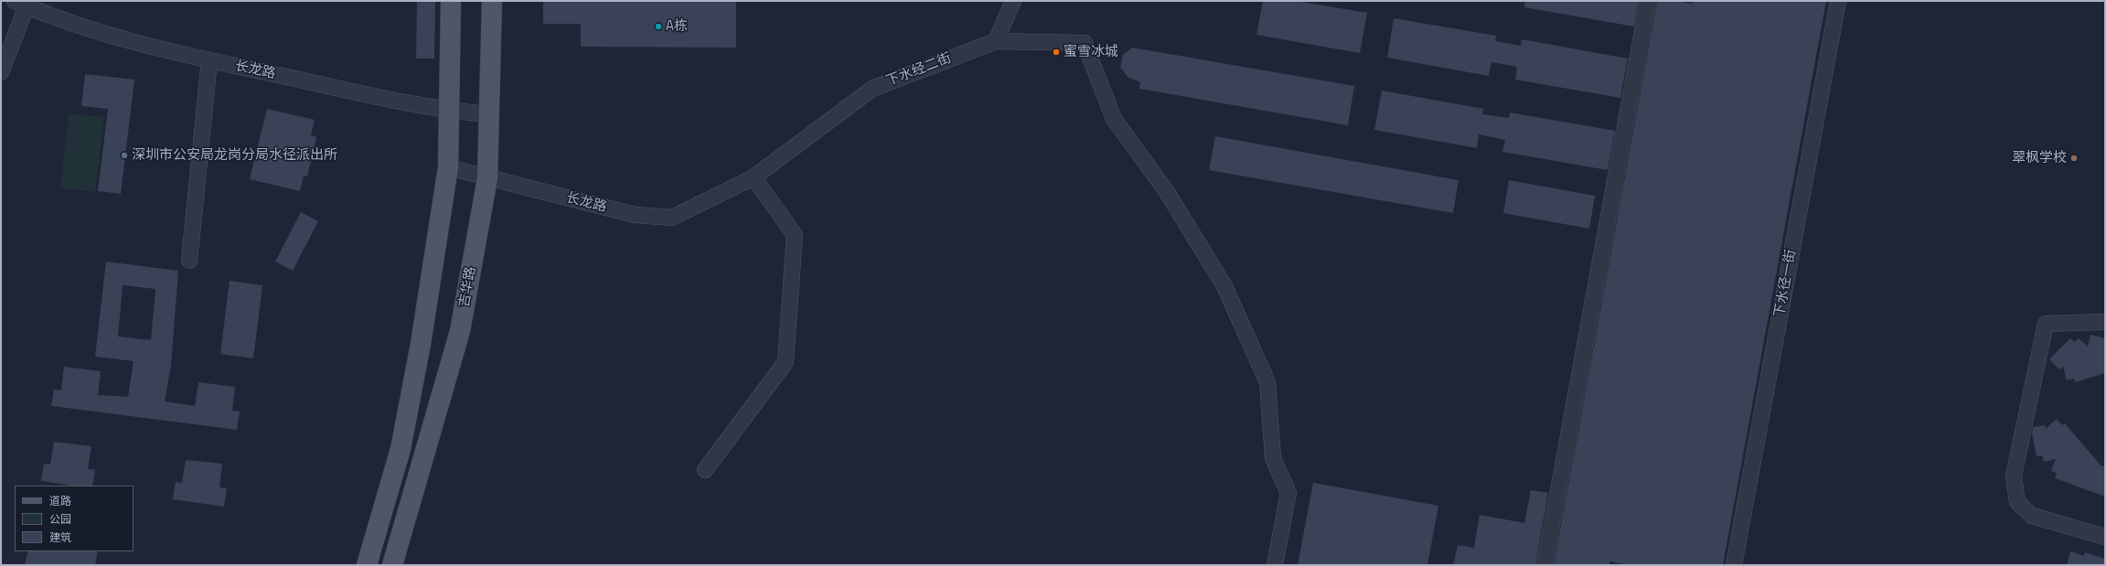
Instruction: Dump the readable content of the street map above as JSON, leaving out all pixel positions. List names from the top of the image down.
{
  "streets": {
    "main road": ["吉华路"],
    "street": ["长龙路", "下水经二街", "下水径一街"]
  },
  "crossings": [
    ["长龙路", "下水经二街"],
    ["长龙路", "吉华路"]
  ],
  "places": [
    "A栋",
    "蜜雪冰城",
    "深圳市公安局龙岗分局水径派出所",
    "翠枫学校"
  ],
  "legend": ["道路", "公园", "建筑"]
}
